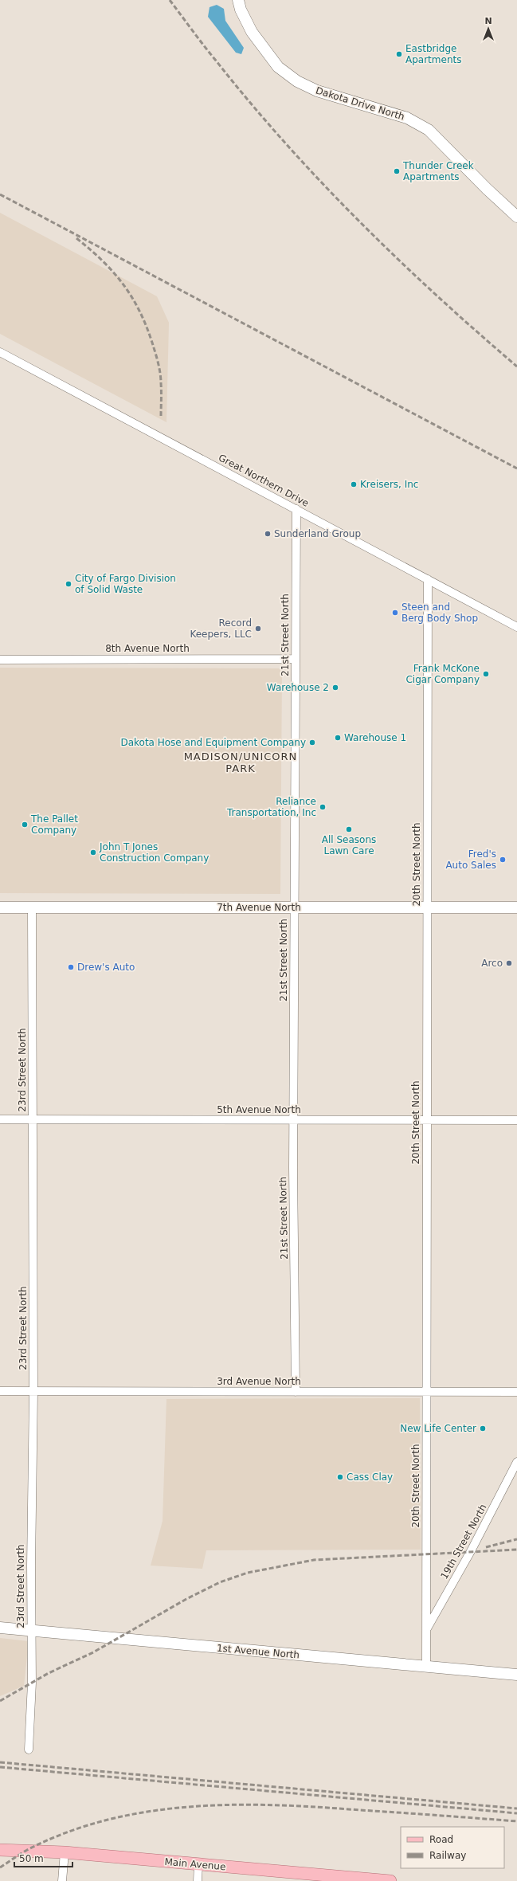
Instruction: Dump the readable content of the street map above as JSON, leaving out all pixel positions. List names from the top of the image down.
{
  "streets": {
    "main road": ["Main Avenue"],
    "street": [
      "Dakota Drive North",
      "Great Northern Drive",
      "21st Street North",
      "8th Avenue North",
      "20th Street North",
      "7th Avenue North",
      "23rd Street North",
      "5th Avenue North",
      "3rd Avenue North",
      "19th Street North",
      "1st Avenue North"
    ]
  },
  "crossings": [
    ["Great Northern Drive", "21st Street North"],
    ["Great Northern Drive", "20th Street North"],
    ["21st Street North", "8th Avenue North"],
    ["21st Street North", "7th Avenue North"],
    ["21st Street North", "5th Avenue North"],
    ["21st Street North", "3rd Avenue North"],
    ["20th Street North", "7th Avenue North"],
    ["20th Street North", "5th Avenue North"],
    ["20th Street North", "3rd Avenue North"],
    ["20th Street North", "19th Street North"],
    ["20th Street North", "1st Avenue North"],
    ["7th Avenue North", "23rd Street North"],
    ["23rd Street North", "5th Avenue North"],
    ["23rd Street North", "3rd Avenue North"],
    ["23rd Street North", "1st Avenue North"]
  ],
  "districts": ["MADISON/UNICORN PARK"],
  "places": [
    "Eastbridge Apartments",
    "Thunder Creek Apartments",
    "Kreisers, Inc",
    "Sunderland Group",
    "City of Fargo Division of Solid Waste",
    "Steen and Berg Body Shop",
    "Record Keepers, LLC",
    "Frank McKone Cigar Company",
    "Warehouse 2",
    "Warehouse 1",
    "Dakota Hose and Equipment Company",
    "Reliance Transportation, Inc",
    "The Pallet Company",
    "All Seasons Lawn Care",
    "John T Jones Construction Company",
    "Fred's Auto Sales",
    "Arco",
    "Drew's Auto",
    "New Life Center",
    "Cass Clay"
  ],
  "legend": ["Road", "Railway"],
  "scale_bar": "50 m",
  "north": "top"
}
